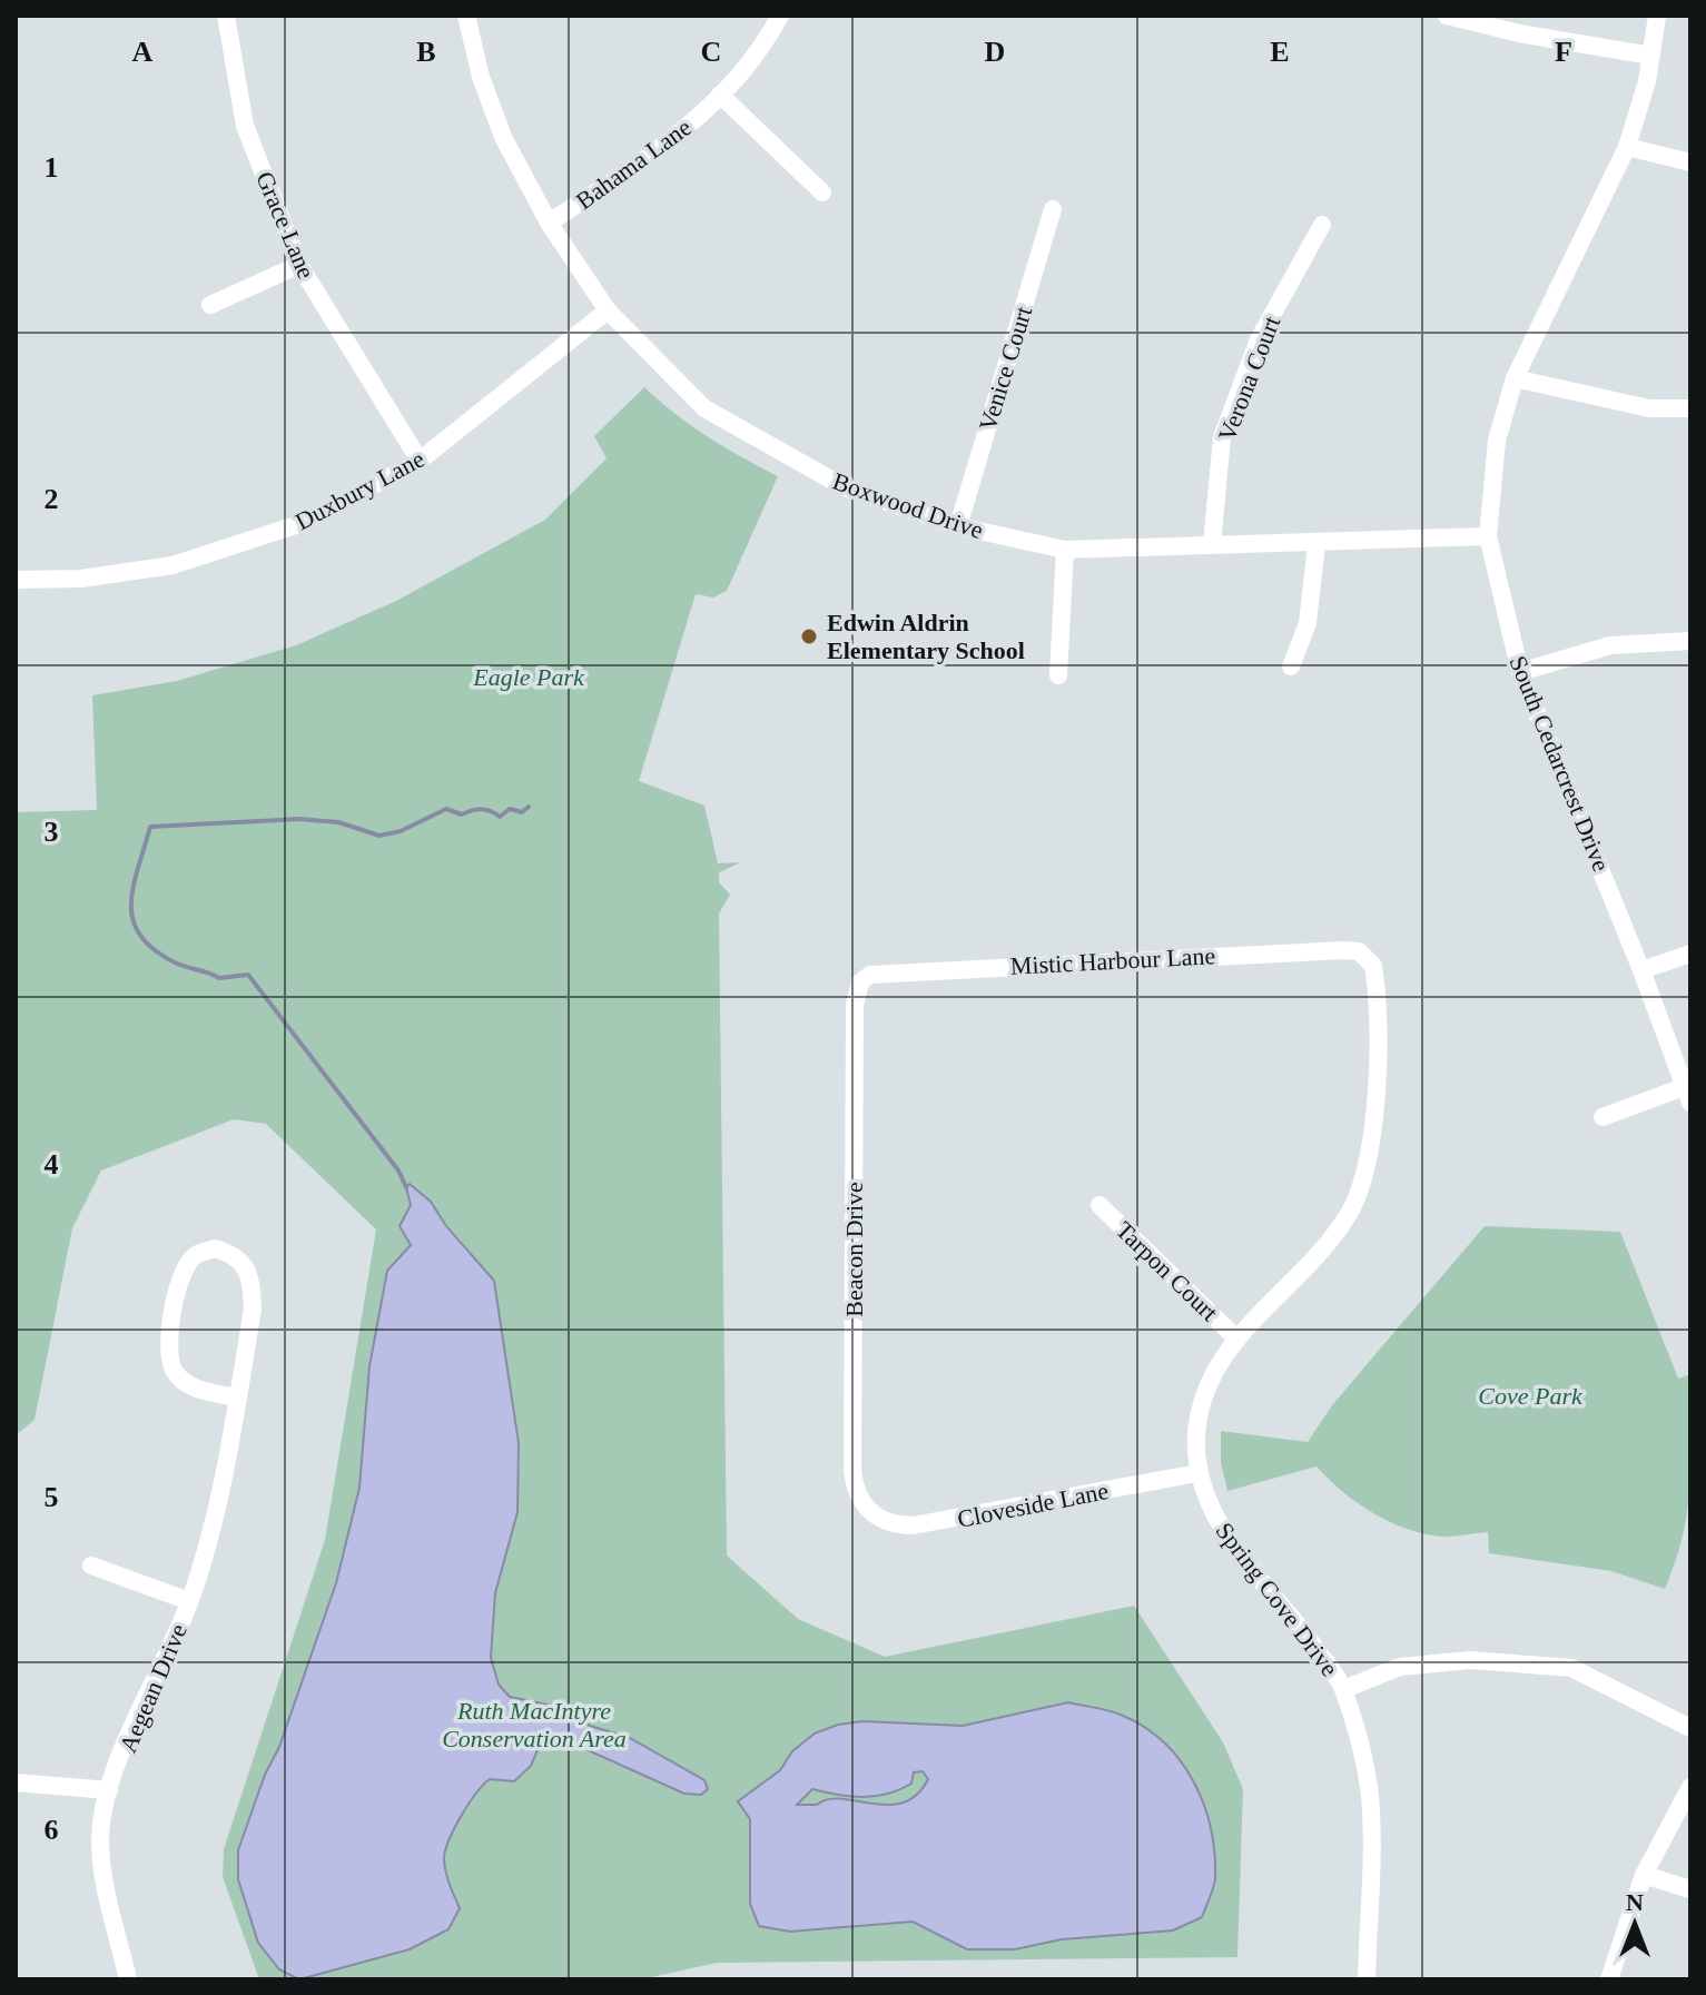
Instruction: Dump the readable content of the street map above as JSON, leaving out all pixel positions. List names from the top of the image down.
{
  "streets": {
    "street": [
      "Bahama Lane",
      "Grace Lane",
      "Venice Court",
      "Verona Court",
      "Duxbury Lane",
      "Boxwood Drive",
      "South Cedarcrest Drive",
      "Mistic Harbour Lane",
      "Beacon Drive",
      "Tarpon Court",
      "Cloveside Lane",
      "Spring Cove Drive",
      "Aegean Drive"
    ]
  },
  "crossings": [
    ["Bahama Lane", "Boxwood Drive"],
    ["Grace Lane", "Duxbury Lane"],
    ["Venice Court", "Boxwood Drive"],
    ["Verona Court", "Boxwood Drive"],
    ["Duxbury Lane", "Boxwood Drive"],
    ["Boxwood Drive", "South Cedarcrest Drive"],
    ["Mistic Harbour Lane", "Beacon Drive"],
    ["Mistic Harbour Lane", "Spring Cove Drive"],
    ["Beacon Drive", "Cloveside Lane"],
    ["Tarpon Court", "Spring Cove Drive"],
    ["Cloveside Lane", "Spring Cove Drive"]
  ],
  "parks": ["Eagle Park", "Cove Park", "Ruth MacIntyre Conservation Area"],
  "places": ["Edwin Aldrin Elementary School"],
  "north": "top",
  "grid": {
    "columns": [
      "A",
      "B",
      "C",
      "D",
      "E",
      "F"
    ],
    "rows": [
      "1",
      "2",
      "3",
      "4",
      "5",
      "6"
    ]
  }
}
